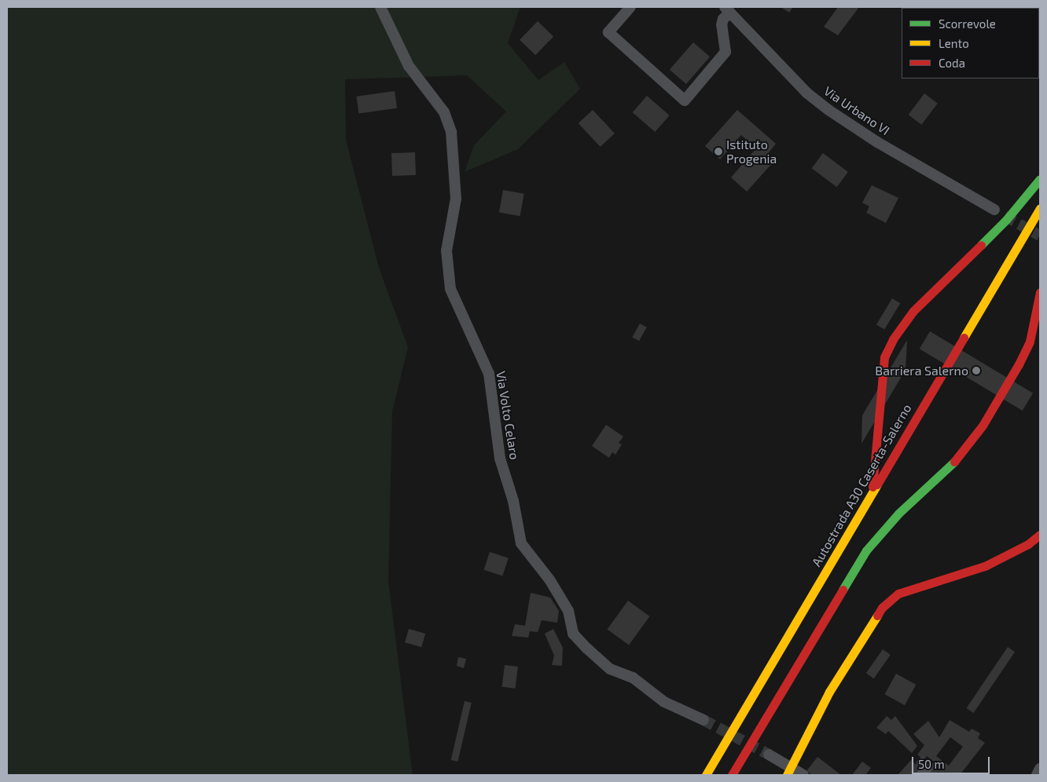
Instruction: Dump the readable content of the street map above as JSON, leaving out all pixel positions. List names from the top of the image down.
{
  "streets": {
    "main road": ["Autostrada A30 Caserta-Salerno"],
    "street": ["Via Urbano VI", "Via Volto Celaro"]
  },
  "places": ["Istituto Progenia", "Barriera Salerno"],
  "legend": ["Scorrevole", "Lento", "Coda"],
  "scale_bar": "50 m"
}
